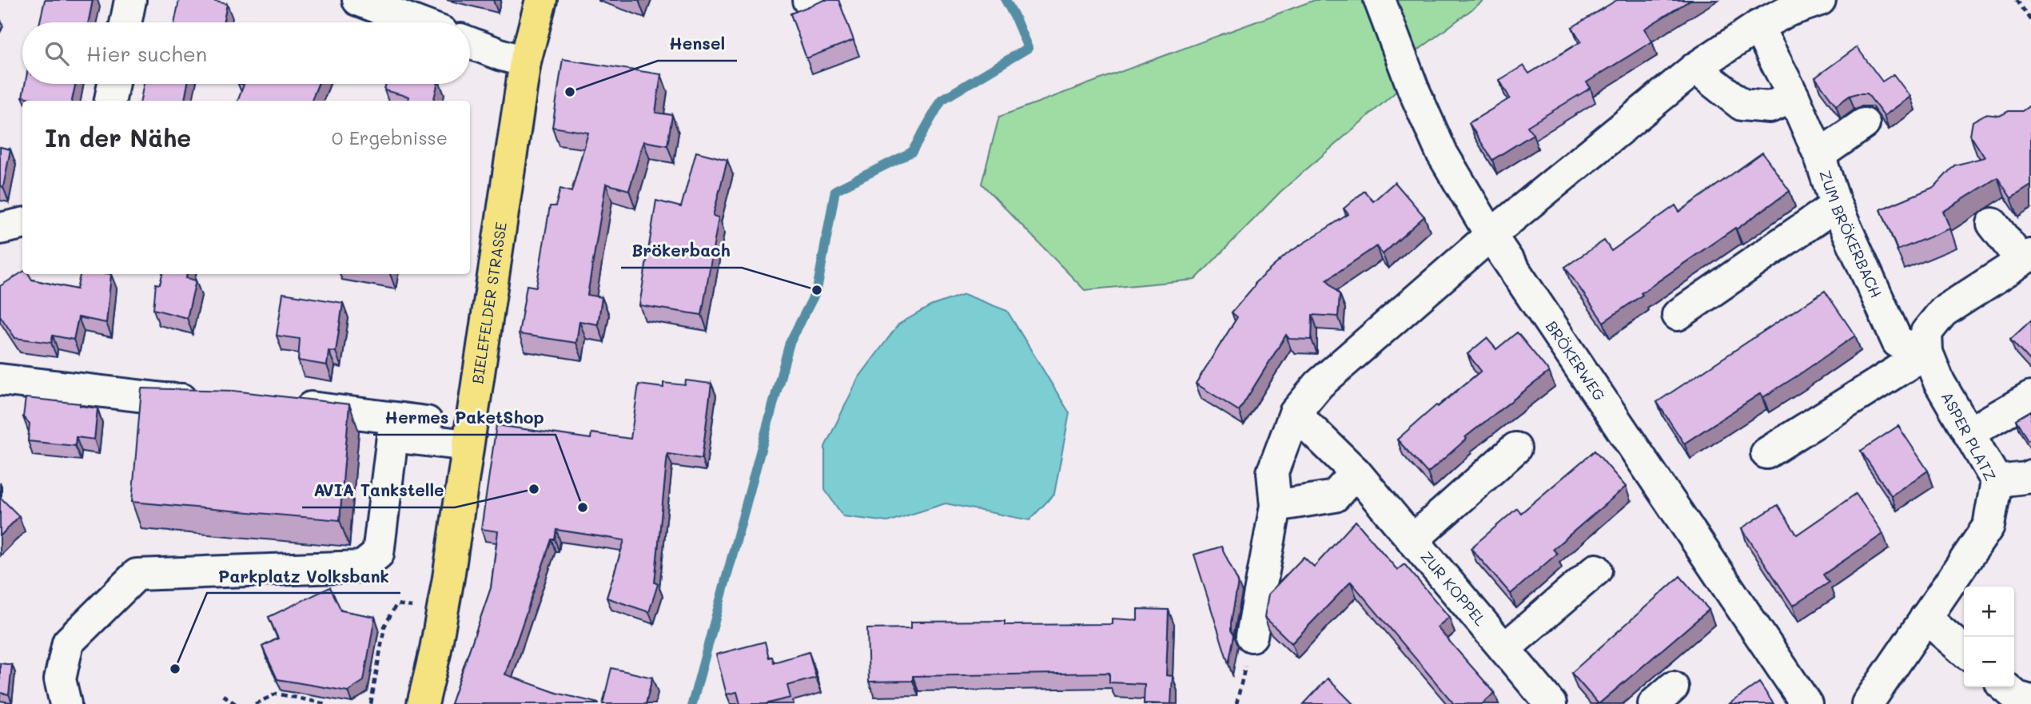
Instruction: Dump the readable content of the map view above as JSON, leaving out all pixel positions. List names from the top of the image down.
{
  "streets": {
    "main road": ["BIELEFELDER STRASSE"],
    "street": [
      "ZUM BRÖKERBACH",
      "BRÖKERWEG",
      "ASPER PLATZ",
      "ZUR KOPPEL"
    ]
  },
  "crossings": [
    ["ZUM BRÖKERBACH", "ASPER PLATZ"]
  ],
  "places": [
    "Hensel",
    "Brökerbach",
    "AVIA Tankstelle",
    "Hermes PaketShop",
    "Parkplatz Volksbank"
  ],
  "page": {
    "search": "Hier suchen",
    "heading": ["In der Nähe", "0 Ergebnisse"],
    "map_buttons": ["+", "−"]
  }
}
